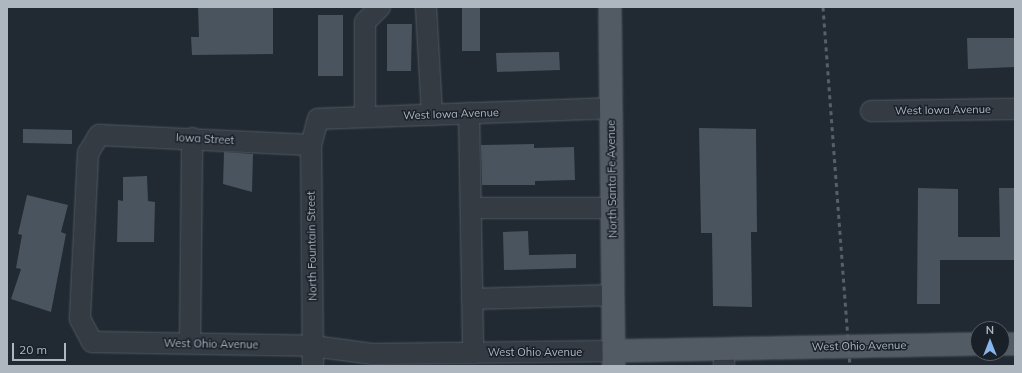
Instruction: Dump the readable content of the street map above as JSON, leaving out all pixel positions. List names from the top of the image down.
{
  "streets": {
    "main road": ["North Santa Fe Avenue", "West Ohio Avenue"],
    "street": ["West Iowa Avenue", "Iowa Street", "North Fountain Street"]
  },
  "crossings": [
    ["West Iowa Avenue", "Iowa Street"],
    ["West Iowa Avenue", "North Santa Fe Avenue"],
    ["West Iowa Avenue", "North Fountain Street"],
    ["Iowa Street", "North Fountain Street"],
    ["Iowa Street", "West Ohio Avenue"],
    ["North Santa Fe Avenue", "West Ohio Avenue"],
    ["North Fountain Street", "West Ohio Avenue"]
  ],
  "scale_bar": "20 m",
  "north": "top"
}
